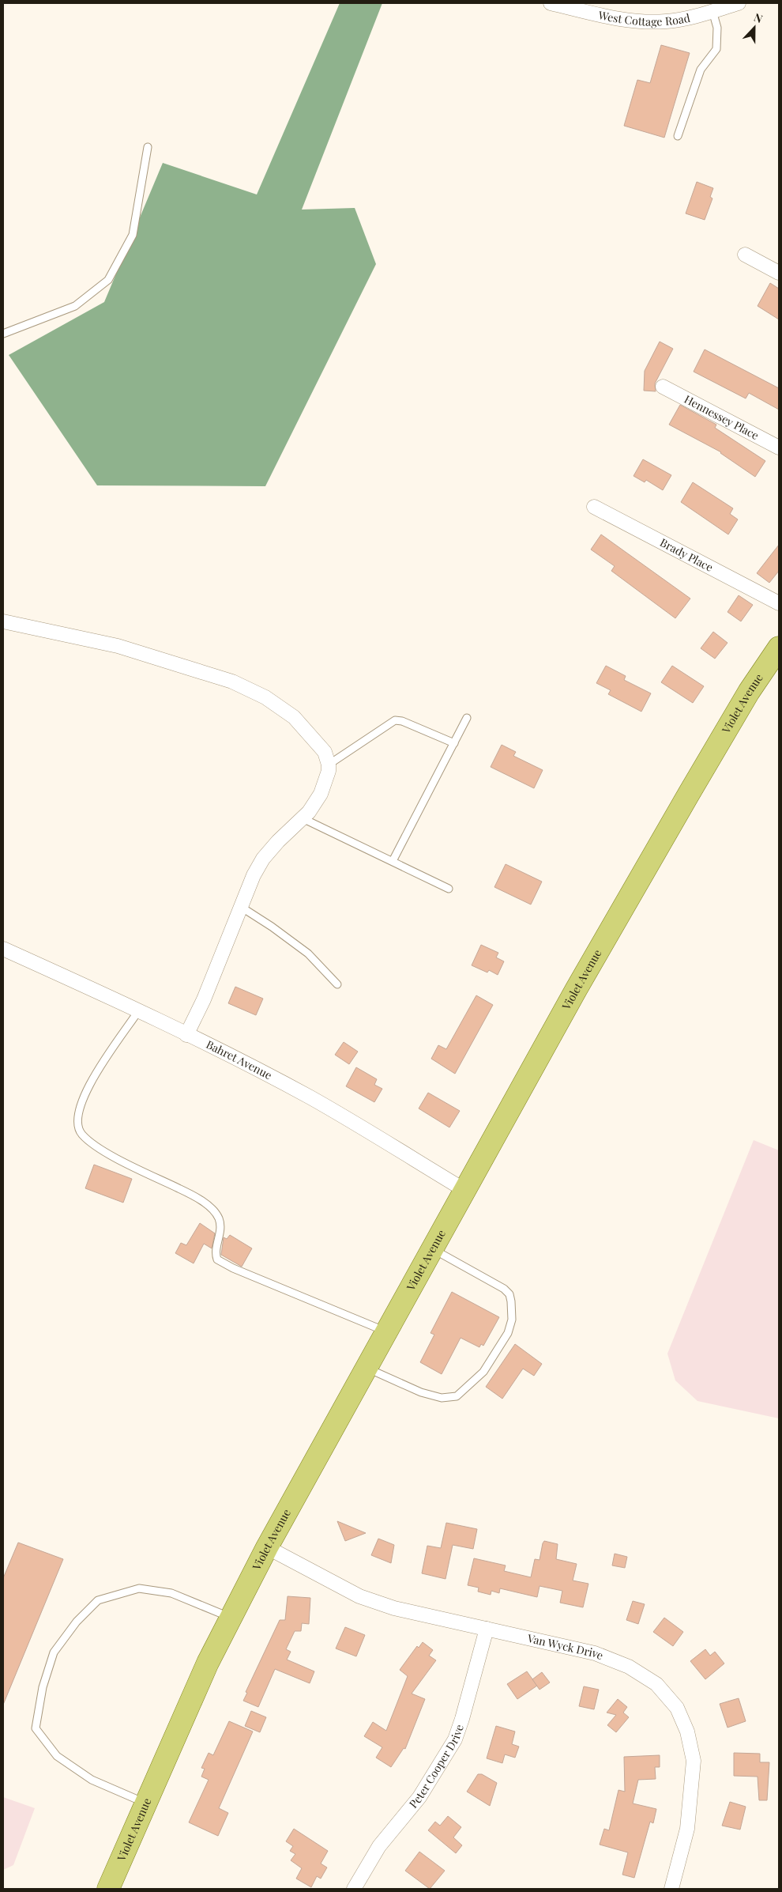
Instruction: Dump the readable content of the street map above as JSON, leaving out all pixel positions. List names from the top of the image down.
{
  "streets": {
    "main road": ["Violet Avenue"],
    "street": [
      "West Cottage Road",
      "Hennessey Place",
      "Brady Place",
      "Bahret Avenue",
      "Van Wyck Drive",
      "Peter Cooper Drive"
    ]
  },
  "crossings": [
    ["Violet Avenue", "Bahret Avenue"],
    ["Violet Avenue", "Van Wyck Drive"],
    ["Van Wyck Drive", "Peter Cooper Drive"]
  ],
  "north": "top"
}
